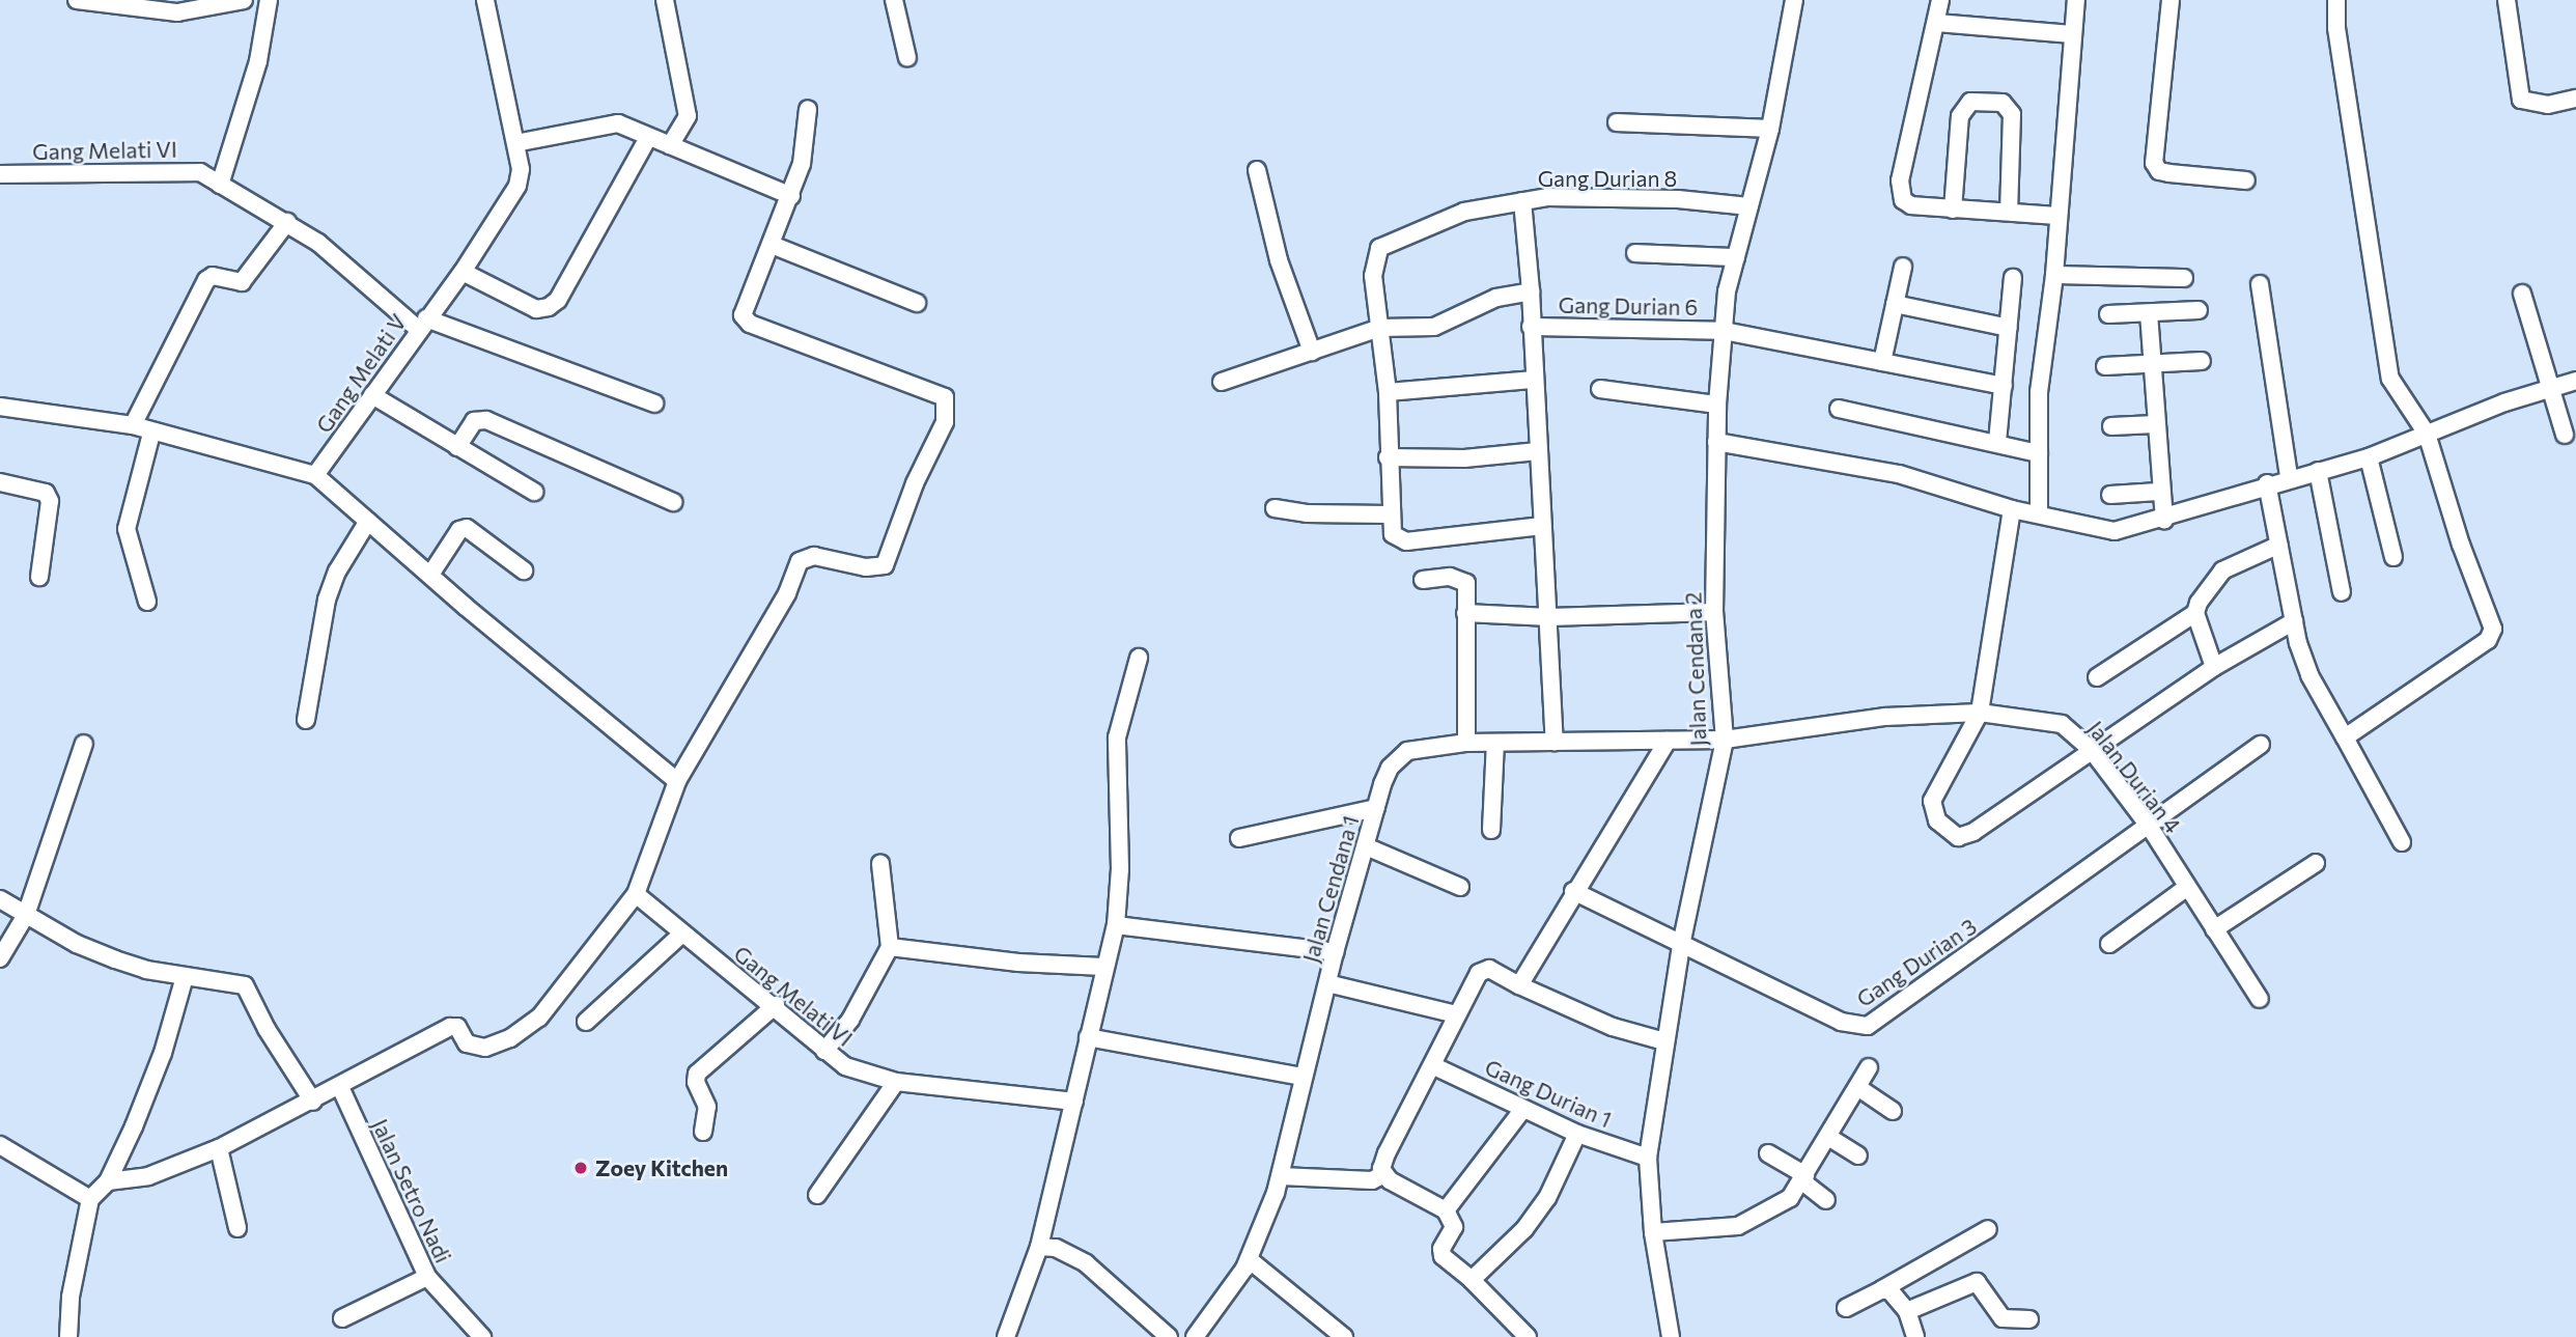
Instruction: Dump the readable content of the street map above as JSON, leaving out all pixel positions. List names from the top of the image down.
{
  "streets": {
    "street": [
      "Gang Melati VI",
      "Gang Durian 8",
      "Gang Durian 6",
      "Gang Melati V",
      "Jalan Cendana 2",
      "Jalan Durian 4",
      "Jalan Cendana 1",
      "Gang Durian 3",
      "Gang Durian 1",
      "Jalan Setro Nadi"
    ]
  },
  "crossings": [
    ["Gang Melati VI", "Gang Melati V"],
    ["Gang Durian 8", "Jalan Cendana 2"],
    ["Gang Durian 6", "Jalan Cendana 2"],
    ["Jalan Cendana 2", "Jalan Durian 4"],
    ["Jalan Cendana 2", "Jalan Cendana 1"],
    ["Jalan Cendana 2", "Gang Durian 3"],
    ["Jalan Cendana 2", "Gang Durian 1"],
    ["Jalan Durian 4", "Jalan Cendana 1"],
    ["Jalan Durian 4", "Gang Durian 3"]
  ],
  "places": ["Zoey Kitchen"]
}
